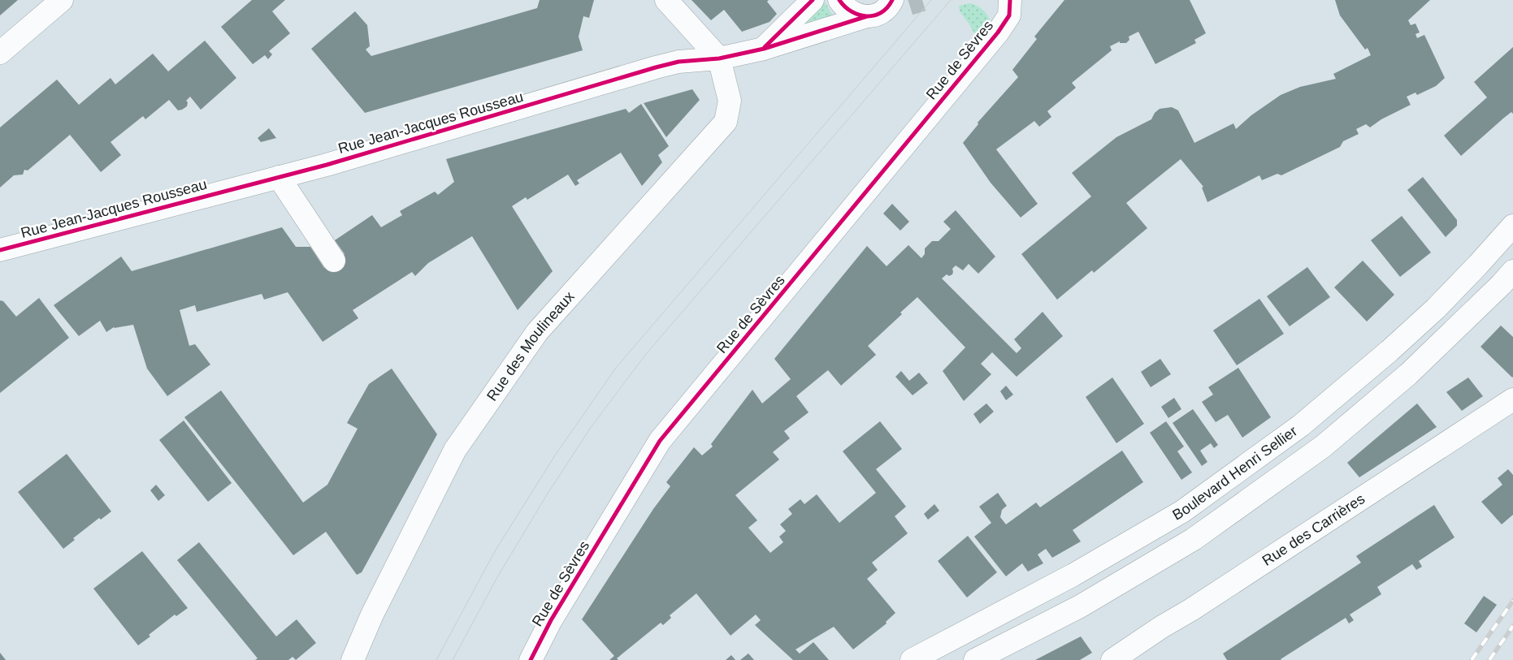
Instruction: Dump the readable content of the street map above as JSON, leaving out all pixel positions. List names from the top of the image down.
{
  "streets": {
    "street": [
      "Rue de Sèvres",
      "Rue Jean-Jacques Rousseau",
      "Rue des Moulineaux",
      "Boulevard Henri Sellier",
      "Rue des Carrières"
    ]
  },
  "crossings": [
    ["Rue Jean-Jacques Rousseau", "Rue des Moulineaux"]
  ]
}
